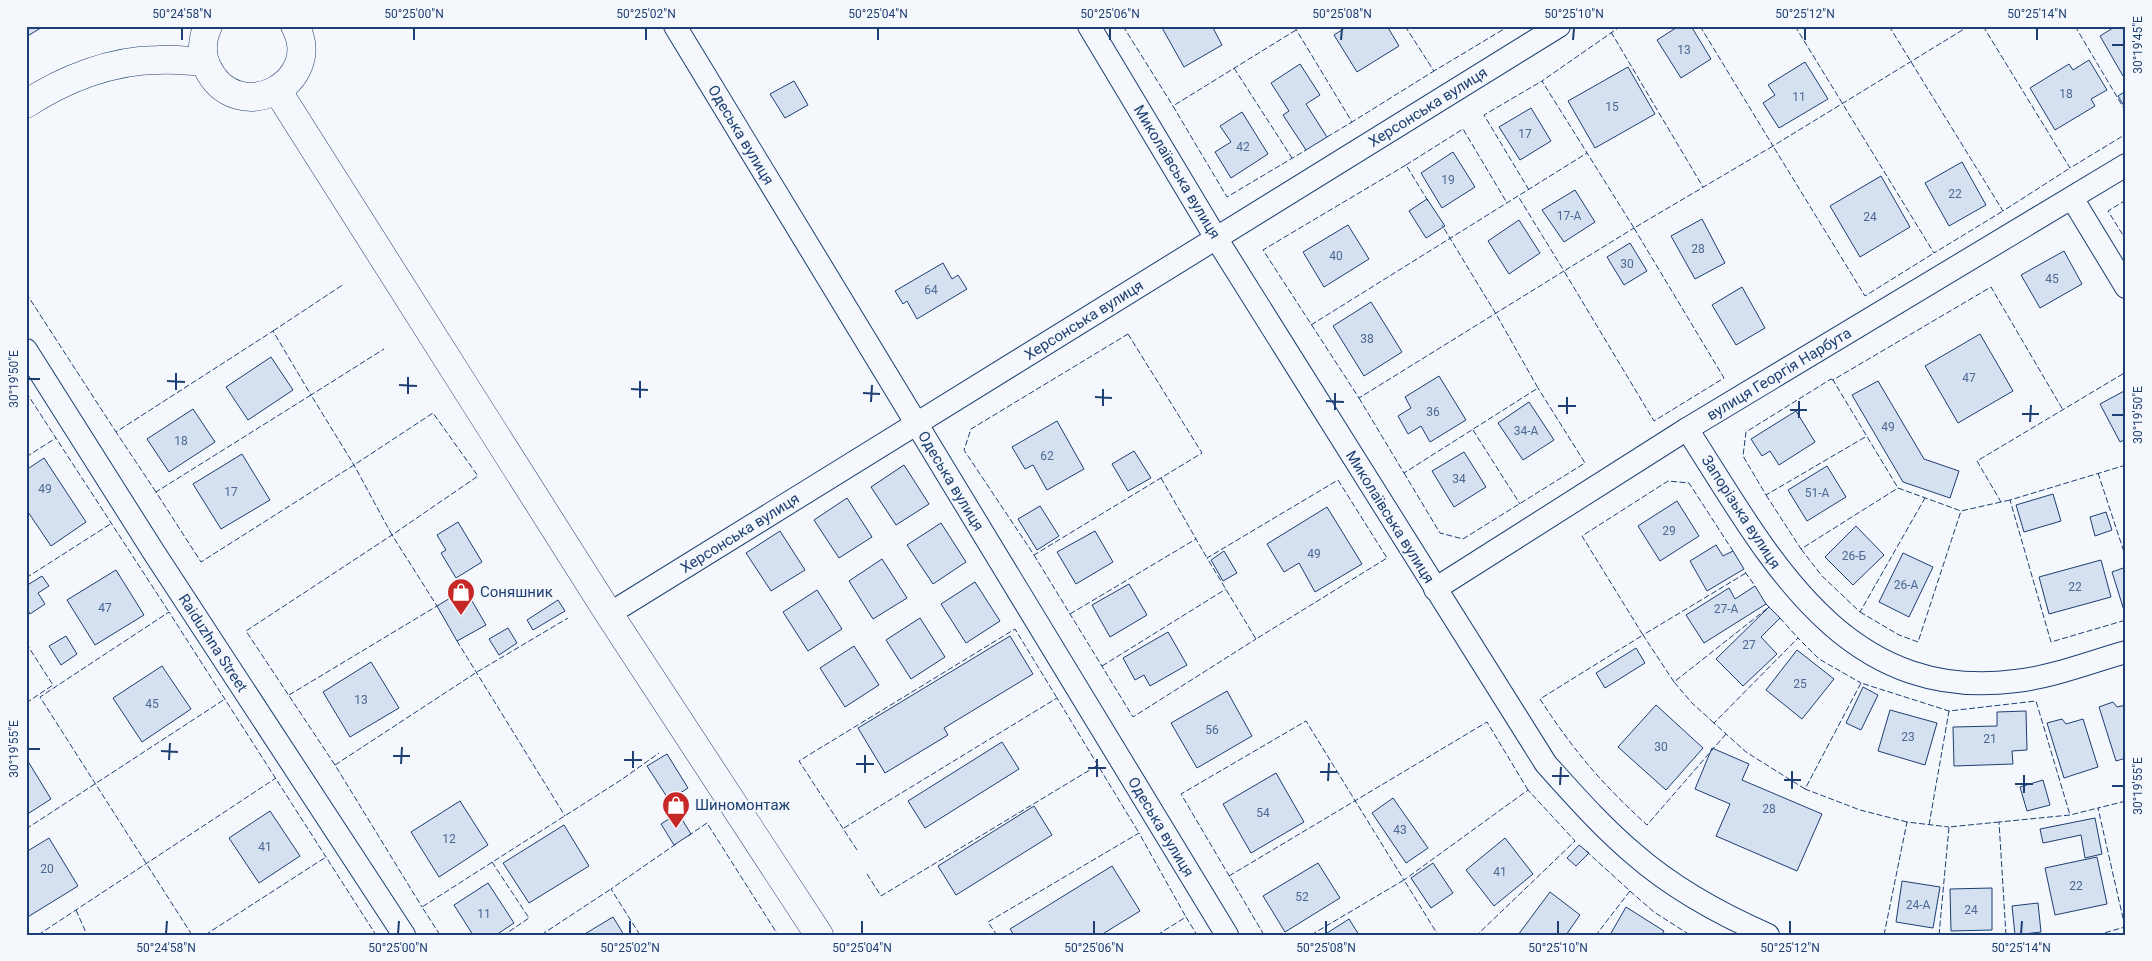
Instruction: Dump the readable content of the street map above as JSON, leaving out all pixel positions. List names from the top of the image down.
{
  "streets": {
    "street": [
      "Херсонська вулиця",
      "Одеська вулиця",
      "Миколаївська вулиця",
      "вулиця Георгія Нарбута",
      "Запорізька вулиця",
      "Raiduzhna Street"
    ]
  },
  "crossings": [
    ["Херсонська вулиця", "Одеська вулиця"],
    ["Херсонська вулиця", "Миколаївська вулиця"],
    ["Миколаївська вулиця", "вулиця Георгія Нарбута"],
    ["вулиця Георгія Нарбута", "Запорізька вулиця"]
  ],
  "places": {
    "shop": ["Соняшник", "Шиномонтаж"]
  },
  "house_numbers": [
    "13",
    "18",
    "11",
    "15",
    "17",
    "42",
    "19",
    "22",
    "17-А",
    "24",
    "28",
    "40",
    "30",
    "45",
    "64",
    "38",
    "47",
    "36",
    "49",
    "34-А",
    "18",
    "62",
    "34",
    "49",
    "17",
    "51-А",
    "29",
    "49",
    "26-Б",
    "26-А",
    "22",
    "47",
    "27-А",
    "27",
    "25",
    "13",
    "45",
    "56",
    "23",
    "21",
    "30",
    "28",
    "54",
    "43",
    "12",
    "41",
    "20",
    "41",
    "22",
    "52",
    "24-А",
    "24",
    "11"
  ],
  "coordinates": [
    "50°24'58\"N",
    "50°25'00\"N",
    "50°25'02\"N",
    "50°25'04\"N",
    "50°25'06\"N",
    "50°25'08\"N",
    "50°25'10\"N",
    "50°25'12\"N",
    "50°25'14\"N",
    "30°19'45\"E",
    "30°19'50\"E",
    "30°19'55\"E"
  ]
}
